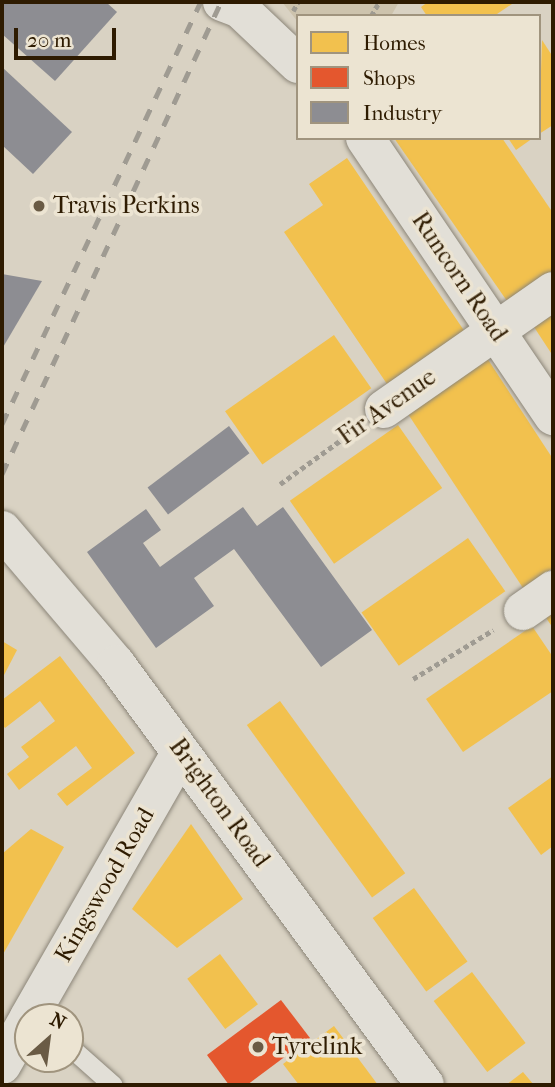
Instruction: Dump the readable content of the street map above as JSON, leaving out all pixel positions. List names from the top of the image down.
{
  "streets": {
    "street": [
      "Runcorn Road",
      "Fir Avenue",
      "Brighton Road",
      "Kingswood Road"
    ]
  },
  "crossings": [
    ["Runcorn Road", "Fir Avenue"],
    ["Brighton Road", "Kingswood Road"]
  ],
  "places": ["Travis Perkins", "Tyrelink"],
  "legend": ["Homes", "Shops", "Industry"],
  "scale_bar": "20 m",
  "north": "top right"
}
